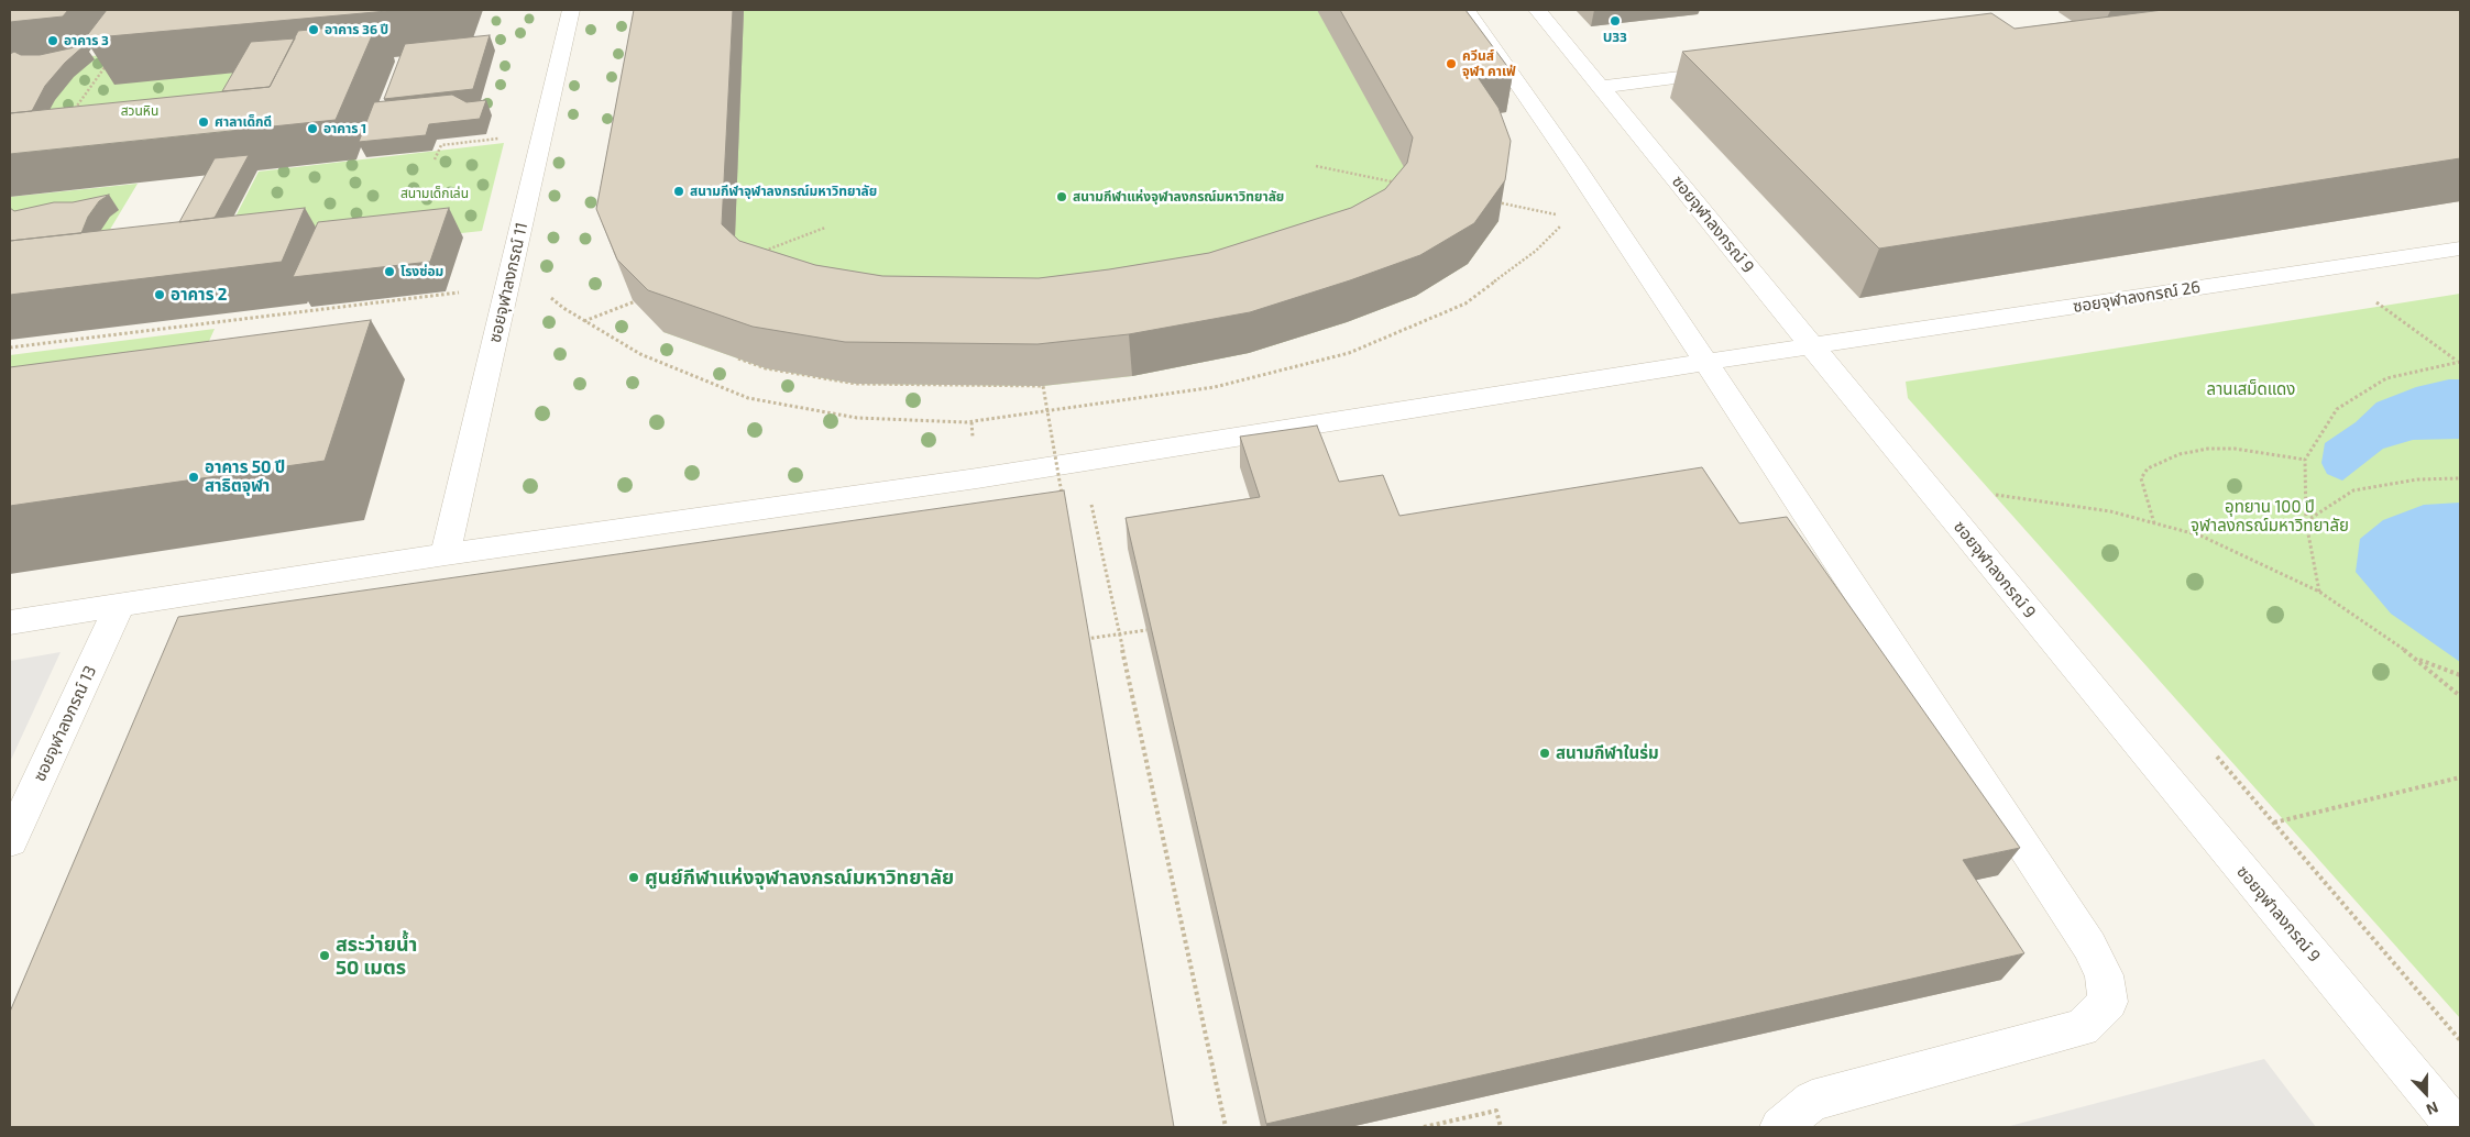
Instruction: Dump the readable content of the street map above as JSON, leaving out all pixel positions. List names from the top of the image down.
{
  "streets": {
    "street": [
      "ซอยจุฬาลงกรณ์ 9",
      "ซอยจุฬาลงกรณ์ 11",
      "ซอยจุฬาลงกรณ์ 26",
      "ซอยจุฬาลงกรณ์ 13"
    ]
  },
  "crossings": [
    ["ซอยจุฬาลงกรณ์ 9", "ซอยจุฬาลงกรณ์ 26"],
    ["ซอยจุฬาลงกรณ์ 11", "ซอยจุฬาลงกรณ์ 26"],
    ["ซอยจุฬาลงกรณ์ 26", "ซอยจุฬาลงกรณ์ 13"]
  ],
  "parks": [
    "สวนหิน",
    "สนามเด็กเล่น",
    "ลานเสม็ดแดง",
    "อุทยาน 100 ปี จุฬาลงกรณ์มหาวิทยาลัย"
  ],
  "places": [
    "U33",
    "อาคาร 36 ปี",
    "อาคาร 3",
    "ควีนส์ จุฬา คาเฟ่",
    "ศาลาเด็กดี",
    "อาคาร 1",
    "สนามกีฬาจุฬาลงกรณ์มหาวิทยาลัย",
    "สนามกีฬาแห่งจุฬาลงกรณ์มหาวิทยาลัย",
    "โรงซ่อม",
    "อาคาร 2",
    "อาคาร 50 ปี สาธิตจุฬา",
    "สนามกีฬาในร่ม",
    "ศูนย์กีฬาแห่งจุฬาลงกรณ์มหาวิทยาลัย",
    "สระว่ายน้ำ 50 เมตร"
  ],
  "north": "bottom"
}
